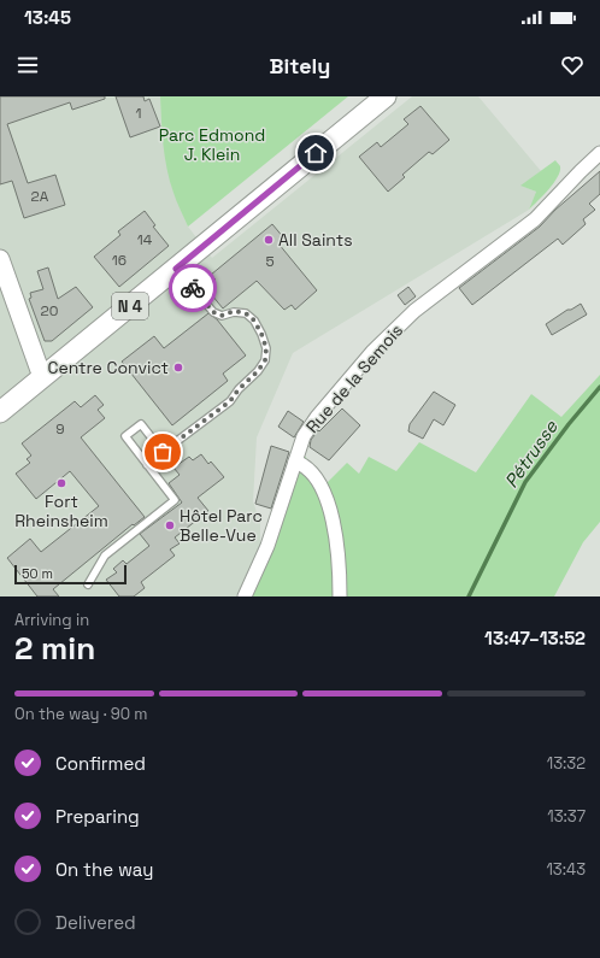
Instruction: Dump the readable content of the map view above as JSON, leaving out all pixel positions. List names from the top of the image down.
{
  "streets": {
    "main road": ["N 4"],
    "street": ["Rue de la Semois"]
  },
  "water": ["Pétrusse"],
  "parks": ["Parc Edmond J. Klein"],
  "places": [
    "All Saints",
    "Centre Convict",
    "Fort Rheinsheim",
    "Hôtel Parc Belle-Vue"
  ],
  "house_numbers": [
    "1",
    "2A",
    "14",
    "16",
    "5",
    "20",
    "9"
  ],
  "scale_bar": "50 m",
  "page": {
    "status": "13:45",
    "header": "Bitely",
    "scale": "50 m",
    "heading": ["2 min", "Arriving in", "13:47–13:52"],
    "bar": "On the way · 90 m",
    "list": [
      ["Confirmed", "13:32"],
      ["Preparing", "13:37"],
      ["On the way", "13:43"],
      "Delivered"
    ]
  }
}
